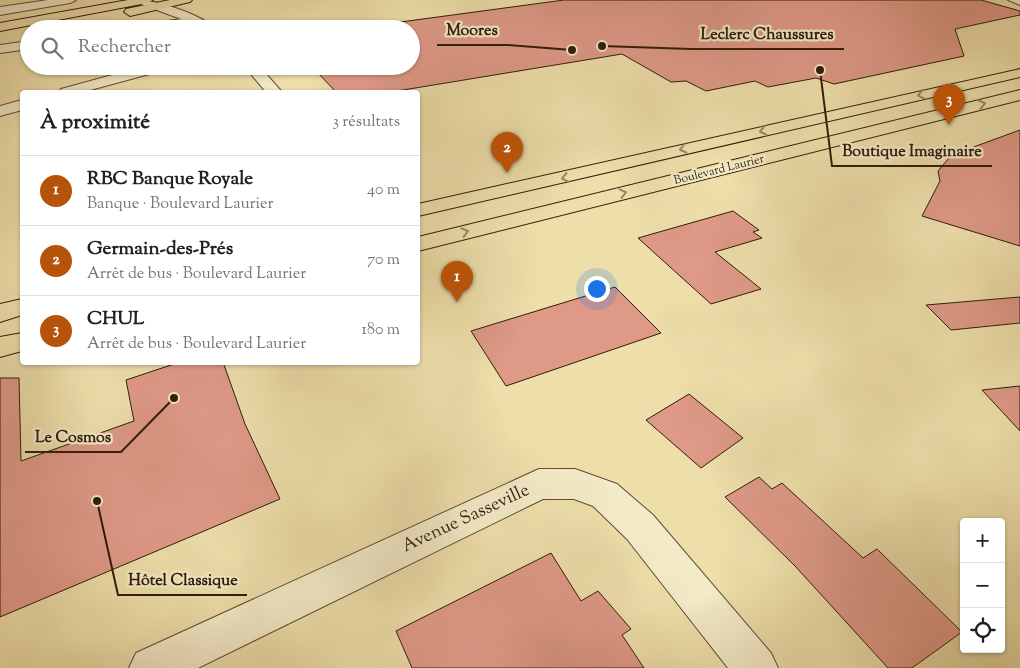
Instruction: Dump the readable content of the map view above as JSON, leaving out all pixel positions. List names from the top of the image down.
{
  "streets": {
    "main road": ["Boulevard Laurier"],
    "street": ["Avenue Sasseville"]
  },
  "places": [
    "Leclerc Chaussures",
    "Moores",
    "Boutique Imaginaire",
    "Le Cosmos",
    "Hôtel Classique"
  ],
  "page": {
    "search": "Rechercher",
    "pins": ["3", "2", "1"],
    "heading": ["À proximité", "3 résultats"],
    "list": [
      {
        "mark": "1",
        "name": "RBC Banque Royale",
        "note": "Banque · Boulevard Laurier",
        "value": "40 m"
      },
      {
        "mark": "2",
        "name": "Germain-des-Prés",
        "note": "Arrêt de bus · Boulevard Laurier",
        "value": "70 m"
      },
      {
        "mark": "3",
        "name": "CHUL",
        "note": "Arrêt de bus · Boulevard Laurier",
        "value": "180 m"
      }
    ],
    "map_buttons": ["+", "−"]
  }
}
